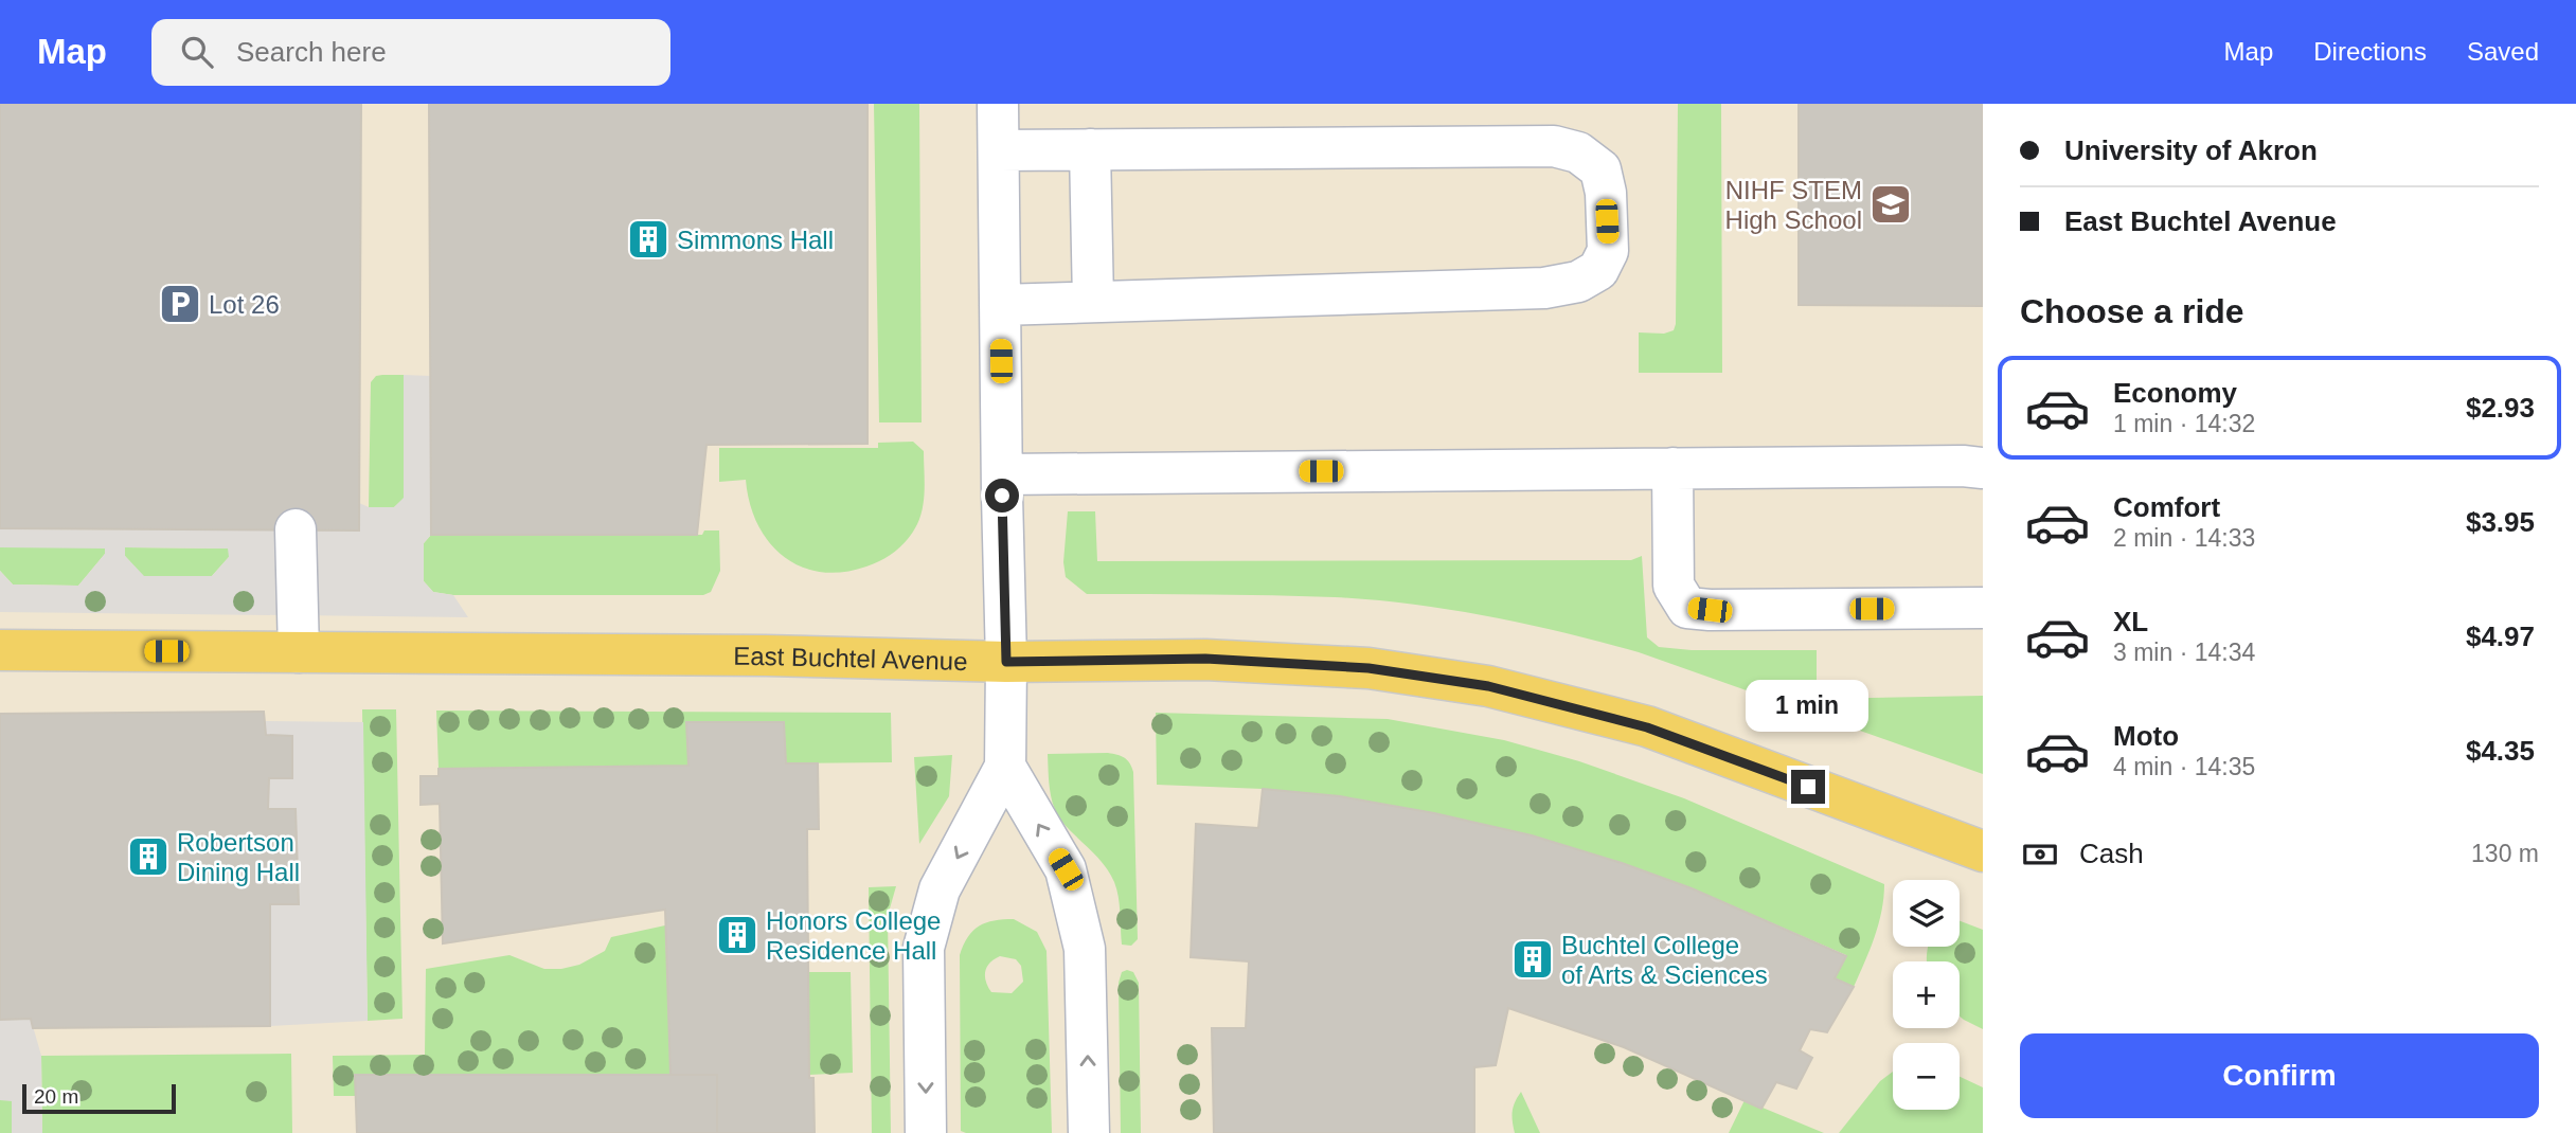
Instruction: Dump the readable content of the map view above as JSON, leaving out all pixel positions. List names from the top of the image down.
{
  "streets": {
    "main road": ["East Buchtel Avenue"]
  },
  "places": {
    "school or university": ["NIHF STEM High School"],
    "building": [
      "Simmons Hall",
      "Robertson Dining Hall",
      "Honors College Residence Hall",
      "Buchtel College of Arts & Sciences"
    ],
    "parking": ["Lot 26"]
  },
  "scale_bar": "20 m",
  "page": {
    "header": "Map",
    "search": "Search here",
    "nav": ["Map", "Directions", "Saved"],
    "banner": ["University of Akron", "East Buchtel Avenue"],
    "heading": "Choose a ride",
    "list": [
      {
        "name": "Economy",
        "note": "1 min · 14:32",
        "value": "$2.93"
      },
      {
        "name": "Comfort",
        "note": "2 min · 14:33",
        "value": "$3.95"
      },
      {
        "name": "XL",
        "note": "3 min · 14:34",
        "value": "$4.97"
      },
      {
        "name": "Moto",
        "note": "4 min · 14:35",
        "value": "$4.35"
      }
    ],
    "bubble": "1 min",
    "pay": ["Cash", "130 m"],
    "map_buttons": ["+", "−"],
    "buttons": "Confirm",
    "scale": "20 m"
  }
}
